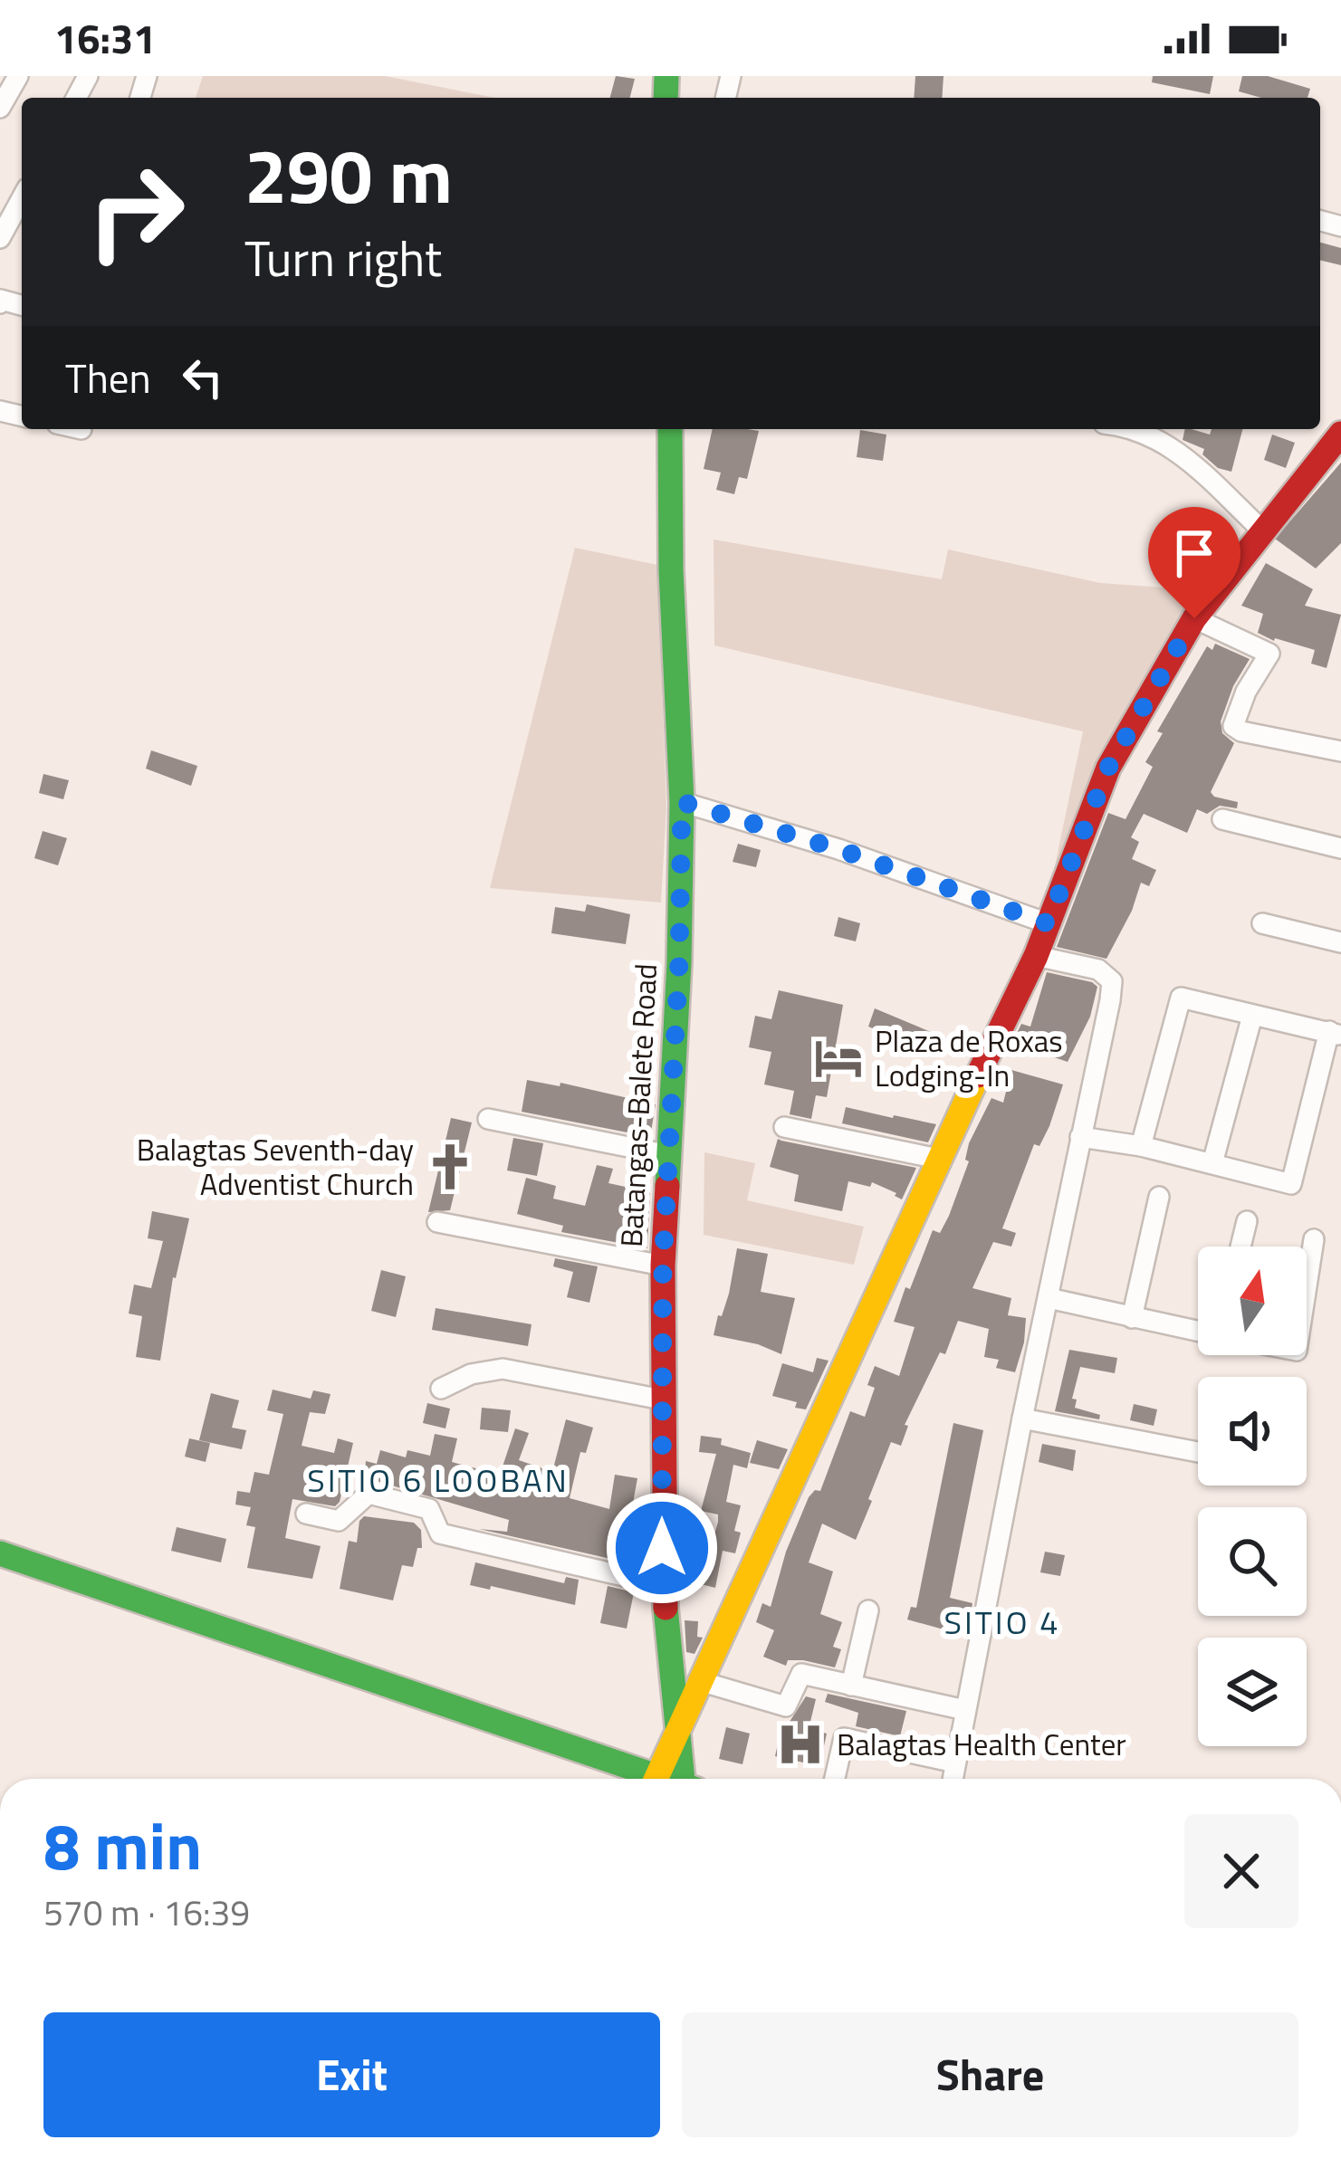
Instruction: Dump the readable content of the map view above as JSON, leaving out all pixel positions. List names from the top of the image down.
{
  "streets": {
    "main road": ["Batangas-Balete Road"]
  },
  "districts": ["SITIO 6 LOOBAN", "SITIO 4"],
  "places": {
    "hotel": ["Plaza de Roxas Lodging-In"],
    "church": ["Balagtas Seventh-day Adventist Church"],
    "hospital": ["Balagtas Health Center"]
  },
  "north": "top",
  "page": {
    "status": "16:31",
    "turn": ["290 m", "Turn right"],
    "then": "Then",
    "heading": ["8 min", "570 m · 16:39"],
    "buttons": ["Exit", "Share"]
  }
}
